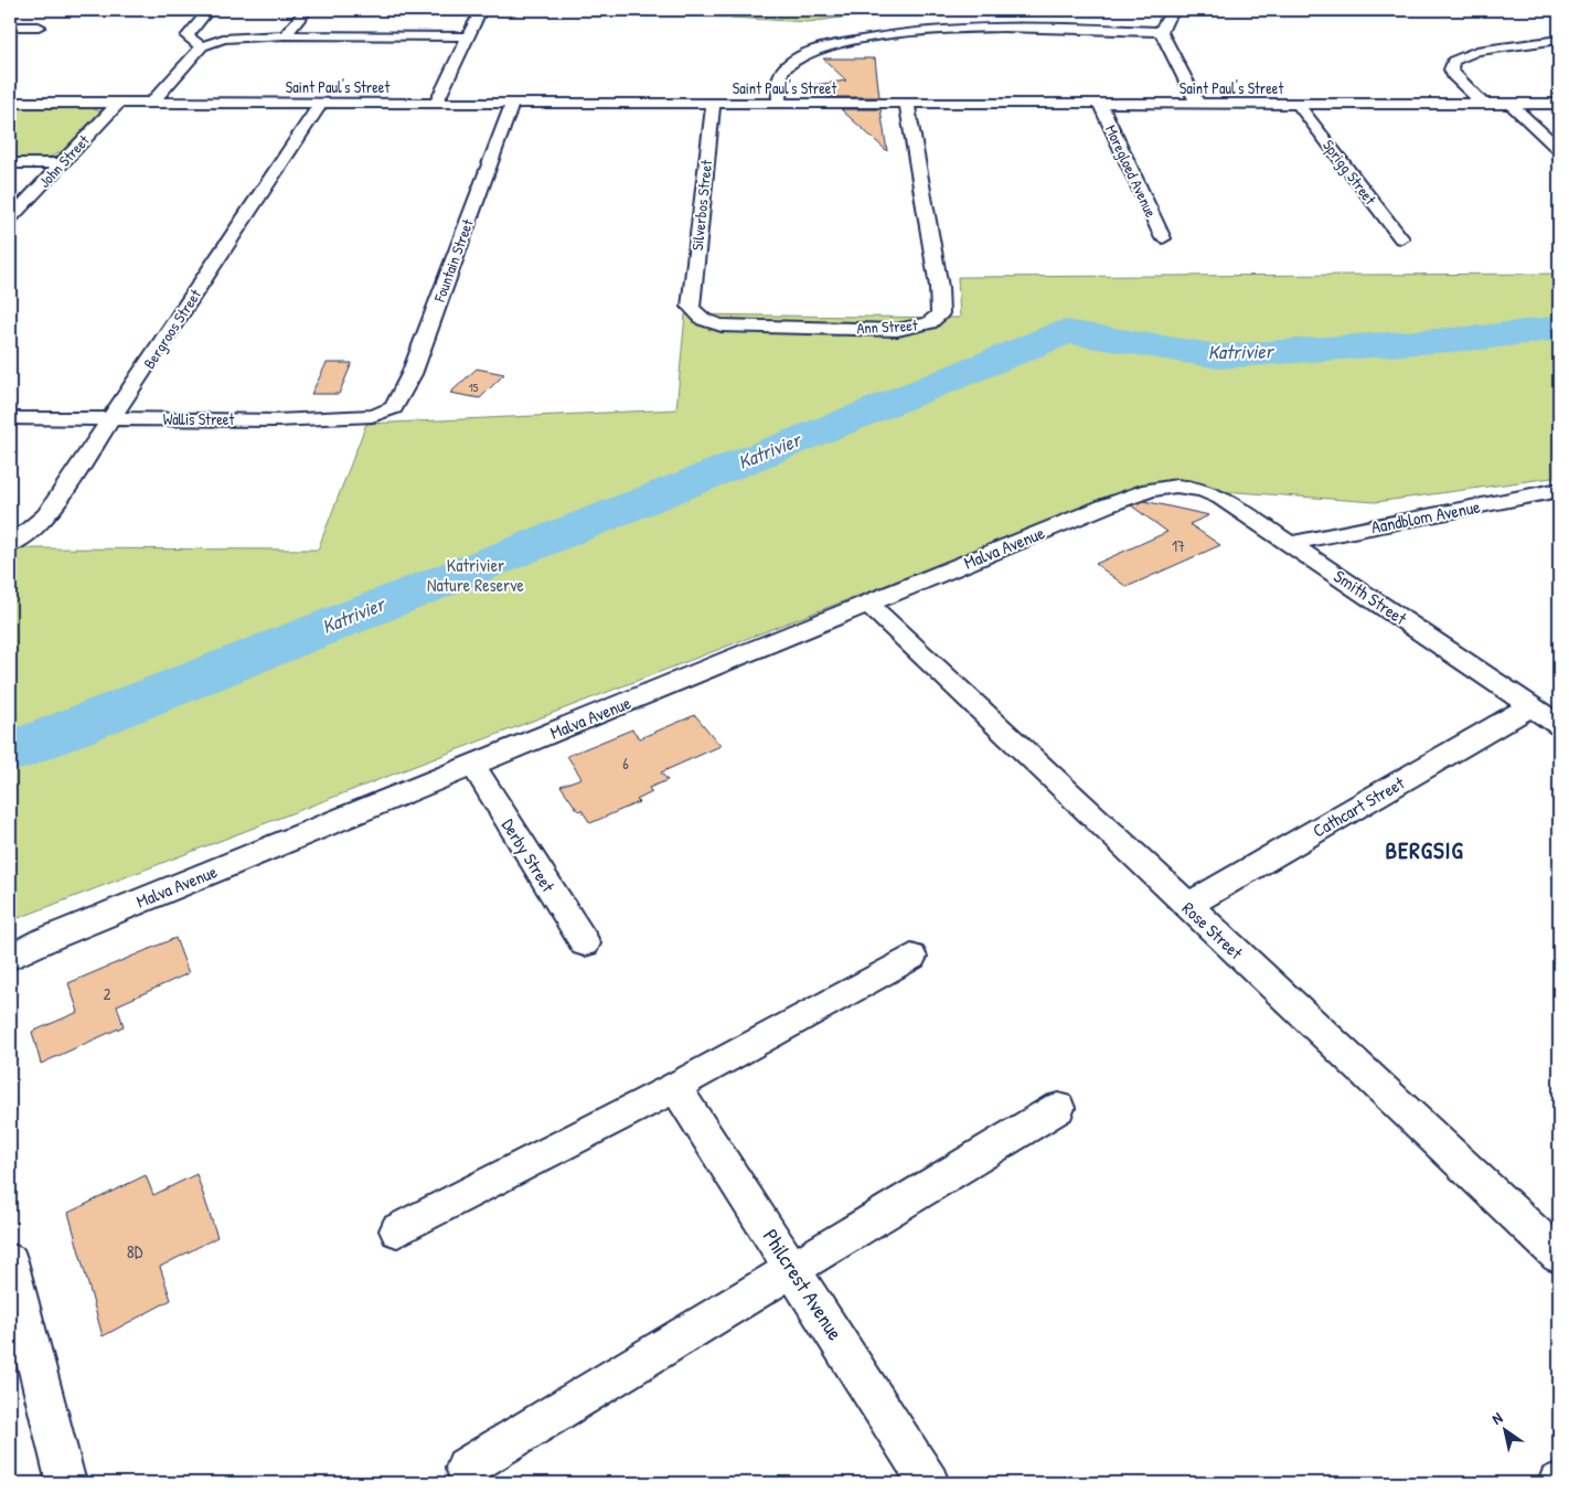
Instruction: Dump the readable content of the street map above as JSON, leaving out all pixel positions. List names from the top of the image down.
{
  "streets": {
    "street": [
      "Saint Paul's Street",
      "John Street",
      "Moregloed Avenue",
      "Sprigg Street",
      "Silverbos Street",
      "Fountain Street",
      "Ann Street",
      "Bergroos Street",
      "Wallis Street",
      "Aandblom Avenue",
      "Malva Avenue",
      "Smith Street",
      "Cathcart Street",
      "Derby Street",
      "Rose Street",
      "Philcrest Avenue"
    ]
  },
  "crossings": [
    ["Saint Paul's Street", "John Street"],
    ["Saint Paul's Street", "Moregloed Avenue"],
    ["Saint Paul's Street", "Sprigg Street"],
    ["Saint Paul's Street", "Silverbos Street"],
    ["Saint Paul's Street", "Fountain Street"],
    ["Saint Paul's Street", "Ann Street"],
    ["Saint Paul's Street", "Bergroos Street"],
    ["Silverbos Street", "Ann Street"],
    ["Fountain Street", "Wallis Street"],
    ["Bergroos Street", "Wallis Street"],
    ["Aandblom Avenue", "Smith Street"],
    ["Malva Avenue", "Smith Street"],
    ["Malva Avenue", "Derby Street"],
    ["Malva Avenue", "Rose Street"],
    ["Smith Street", "Cathcart Street"],
    ["Cathcart Street", "Rose Street"]
  ],
  "districts": ["BERGSIG"],
  "water": ["Katrivier"],
  "parks": ["Katrivier Nature Reserve"],
  "house_numbers": [
    "15",
    "17",
    "6",
    "2",
    "8D"
  ],
  "north": "top left"
}
